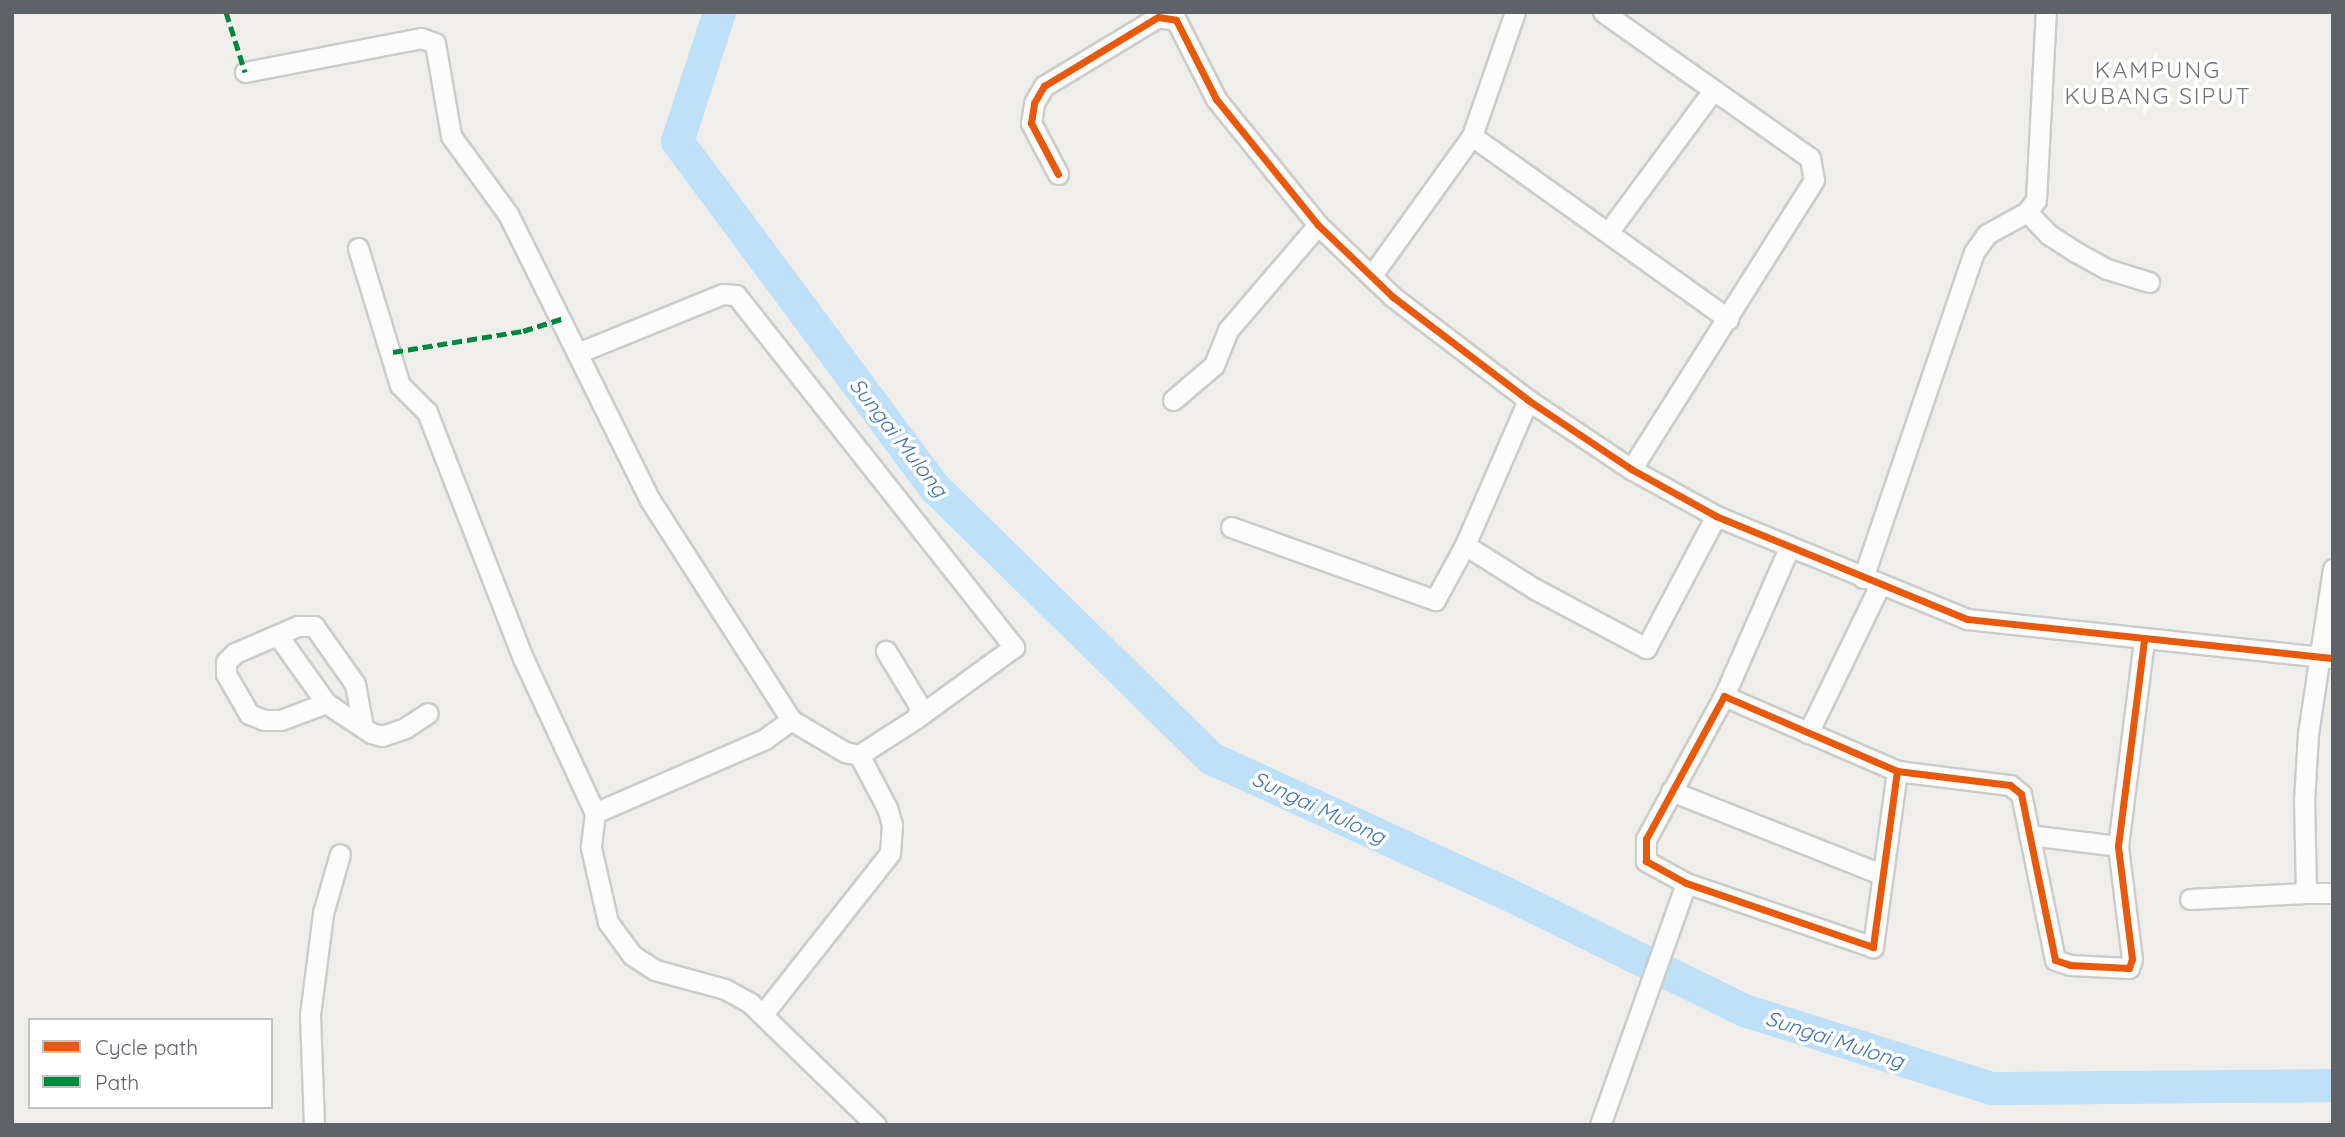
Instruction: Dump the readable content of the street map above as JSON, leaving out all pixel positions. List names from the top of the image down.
{
  "districts": ["KAMPUNG KUBANG SIPUT"],
  "water": ["Sungai Mulong"],
  "legend": ["Cycle path", "Path"]
}
